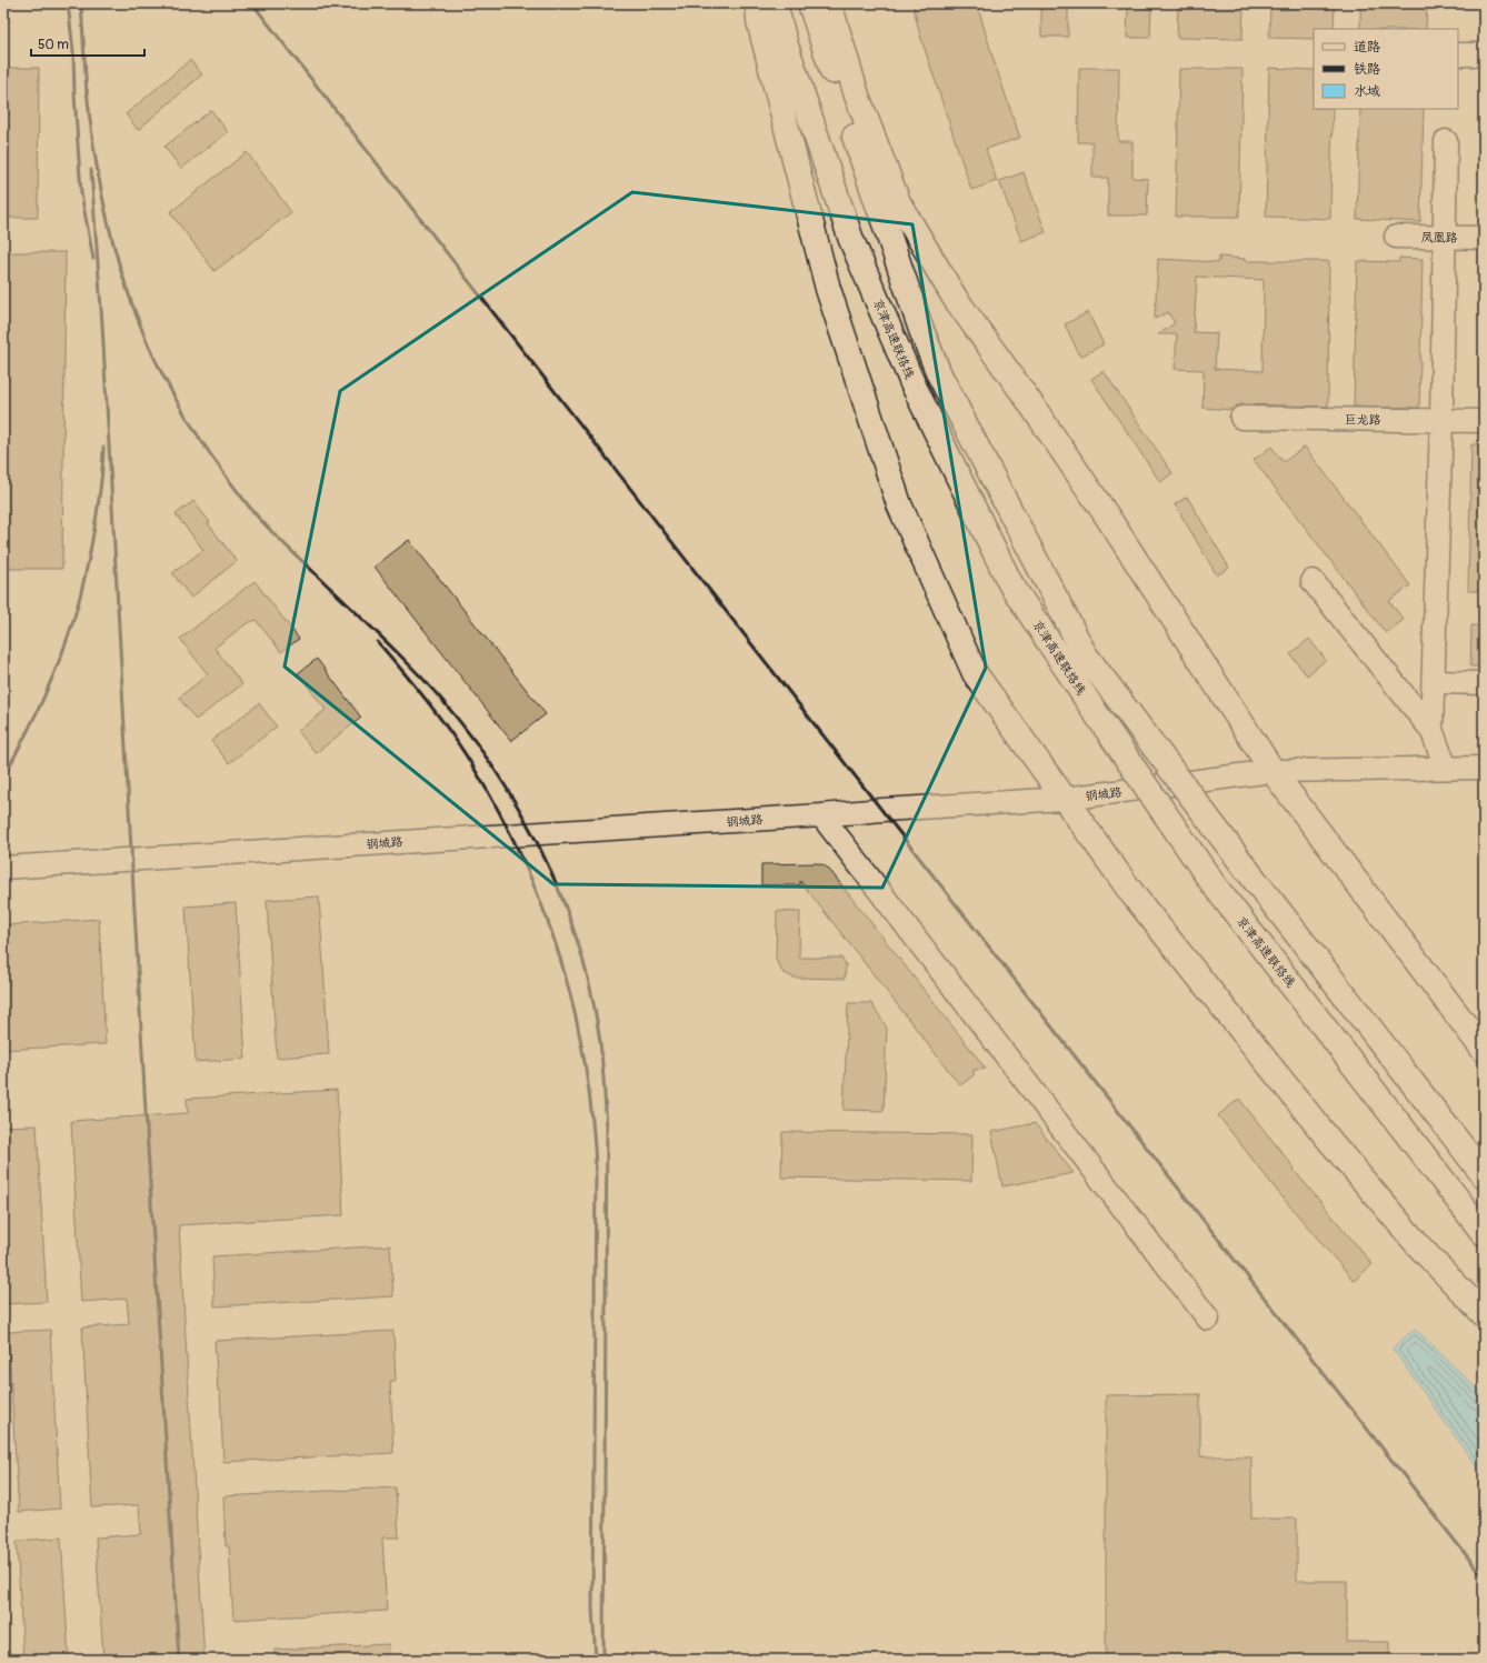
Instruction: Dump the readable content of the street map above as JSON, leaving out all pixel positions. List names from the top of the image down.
{
  "streets": {
    "highway": ["京津高速联络线"],
    "street": ["凤凰路", "巨龙路", "钢城路"]
  },
  "legend": ["道路", "铁路", "水域"],
  "scale_bar": "50 m"
}
